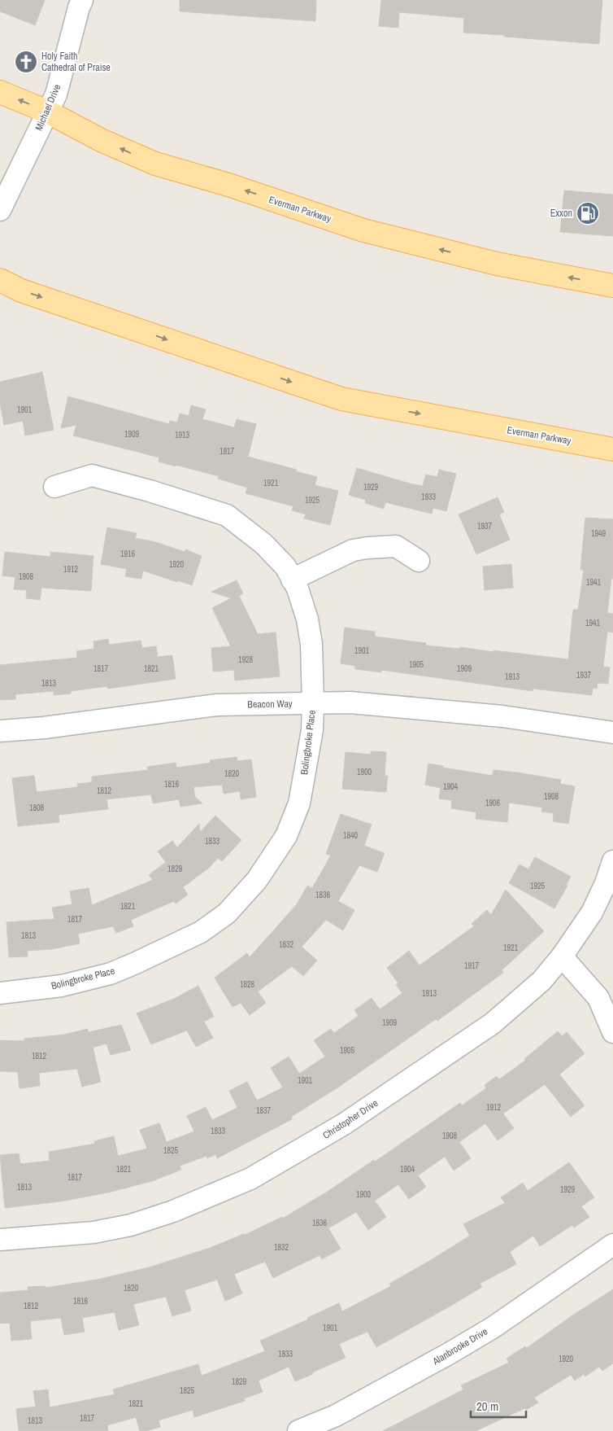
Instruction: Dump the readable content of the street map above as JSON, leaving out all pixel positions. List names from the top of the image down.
{
  "streets": {
    "main road": ["Everman Parkway"],
    "street": [
      "Michael Drive",
      "Beacon Way",
      "Bolingbroke Place",
      "Christopher Drive",
      "Alanbrooke Drive"
    ]
  },
  "crossings": [
    ["Michael Drive", "Everman Parkway"],
    ["Beacon Way", "Bolingbroke Place"]
  ],
  "places": {
    "church": ["Holy Faith Cathedral of Praise"],
    "fuel station": ["Exxon"]
  },
  "house_numbers": [
    "1901",
    "1909",
    "1913",
    "1917",
    "1921",
    "1929",
    "1933",
    "1925",
    "1937",
    "1949",
    "1916",
    "1920",
    "1912",
    "1908",
    "1941",
    "1941",
    "1901",
    "1928",
    "1905",
    "1817",
    "1821",
    "1909",
    "1937",
    "1913",
    "1813",
    "1900",
    "1820",
    "1816",
    "1904",
    "1812",
    "1908",
    "1906",
    "1808",
    "1840",
    "1833",
    "1829",
    "1925",
    "1836",
    "1821",
    "1817",
    "1813",
    "1832",
    "1921",
    "1917",
    "1828",
    "1913",
    "1909",
    "1905",
    "1812",
    "1901",
    "1912",
    "1837",
    "1833",
    "1908",
    "1825",
    "1821",
    "1904",
    "1817",
    "1813",
    "1929",
    "1900",
    "1836",
    "1832",
    "1820",
    "1816",
    "1812",
    "1901",
    "1833",
    "1920",
    "1829",
    "1825",
    "1821",
    "1817",
    "1813"
  ],
  "scale_bar": "20 m"
}
